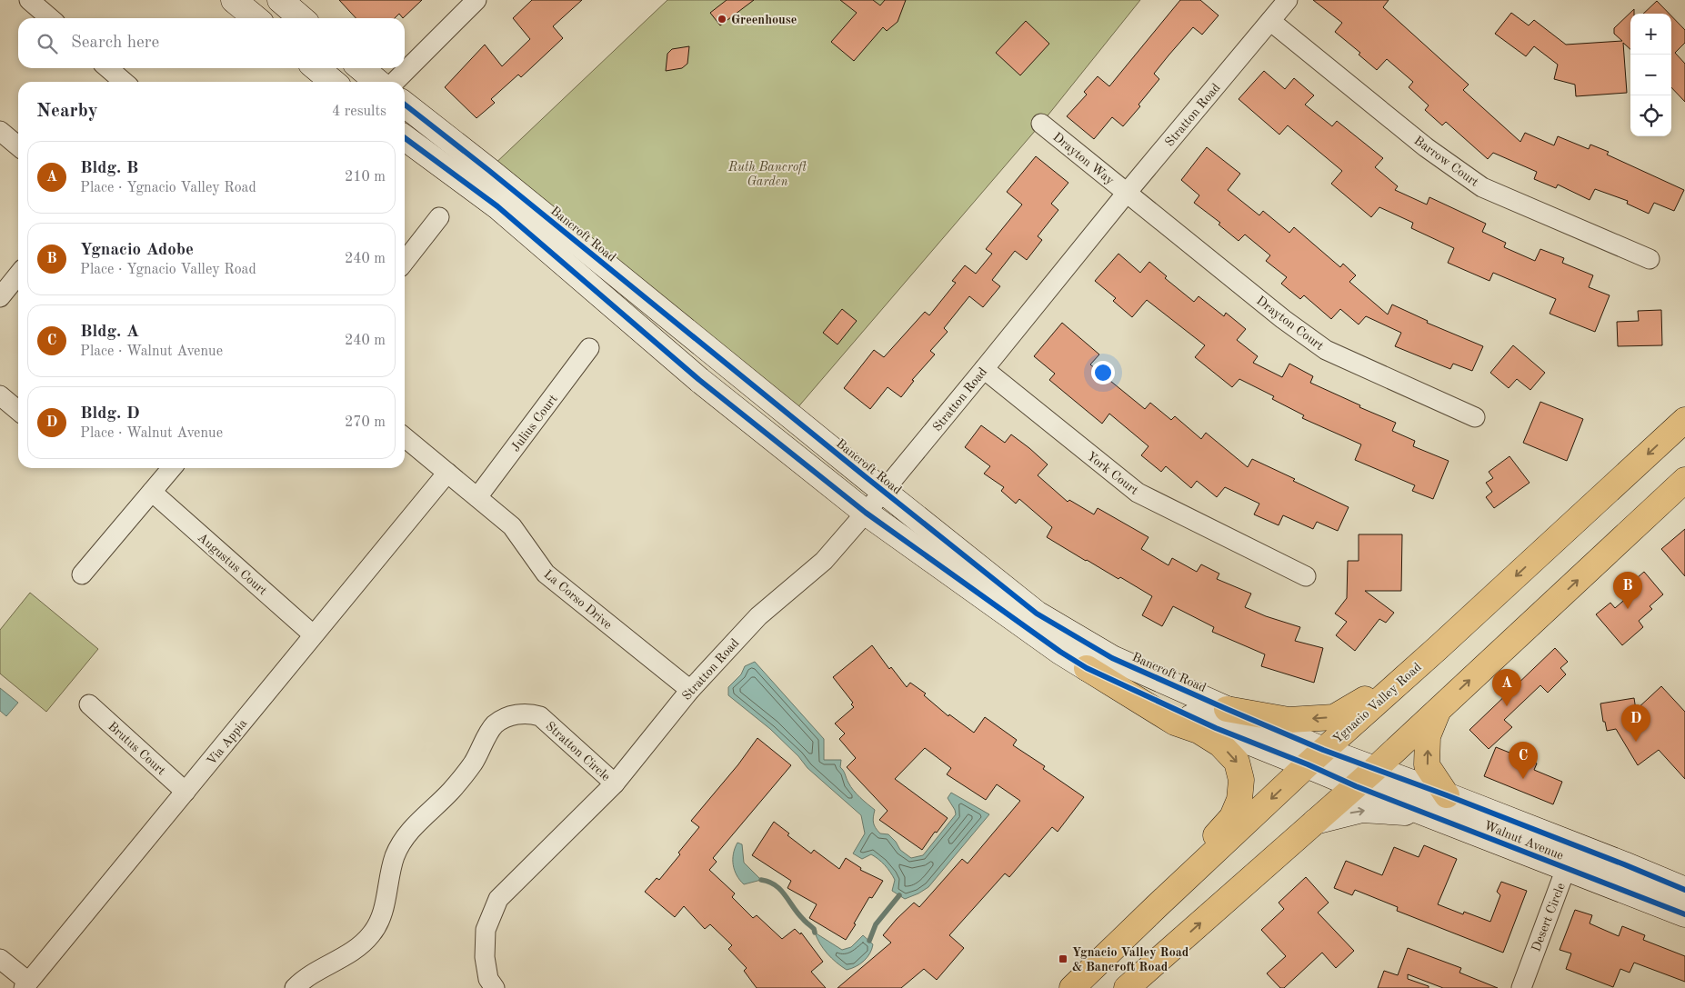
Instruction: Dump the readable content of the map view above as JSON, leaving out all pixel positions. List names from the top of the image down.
{
  "streets": {
    "highway": ["Ygnacio Valley Road"],
    "main road": ["Bancroft Road", "Walnut Avenue"],
    "street": [
      "Stratton Road",
      "Drayton Way",
      "Barrow Court",
      "Drayton Court",
      "Julius Court",
      "York Court",
      "Augustus Court",
      "La Corso Drive",
      "Via Appia",
      "Brutus Court",
      "Stratton Circle",
      "Desert Circle"
    ]
  },
  "crossings": [
    ["Stratton Road", "Drayton Way"],
    ["Stratton Road", "Barrow Court"],
    ["Stratton Road", "Bancroft Road"],
    ["Stratton Road", "Drayton Court"],
    ["Stratton Road", "York Court"],
    ["Stratton Road", "La Corso Drive"],
    ["Stratton Road", "Stratton Circle"],
    ["Drayton Way", "Drayton Court"],
    ["Bancroft Road", "Ygnacio Valley Road"],
    ["Bancroft Road", "Walnut Avenue"],
    ["Julius Court", "La Corso Drive"],
    ["Augustus Court", "Via Appia"],
    ["La Corso Drive", "Via Appia"],
    ["Via Appia", "Brutus Court"],
    ["Walnut Avenue", "Desert Circle"]
  ],
  "parks": ["Ruth Bancroft Garden"],
  "places": {
    "other": ["Greenhouse"],
    "transit": ["Ygnacio Valley Road & Bancroft Road"]
  },
  "page": {
    "map_buttons": ["+", "−"],
    "search": "Search here",
    "heading": ["Nearby", "4 results"],
    "list": [
      {
        "mark": "A",
        "name": "Bldg. B",
        "note": "Place · Ygnacio Valley Road",
        "value": "210 m"
      },
      {
        "mark": "B",
        "name": "Ygnacio Adobe",
        "note": "Place · Ygnacio Valley Road",
        "value": "240 m"
      },
      {
        "mark": "C",
        "name": "Bldg. A",
        "note": "Place · Walnut Avenue",
        "value": "240 m"
      },
      {
        "mark": "D",
        "name": "Bldg. D",
        "note": "Place · Walnut Avenue",
        "value": "270 m"
      }
    ],
    "pins": [
      "B",
      "A",
      "D",
      "C"
    ]
  }
}
